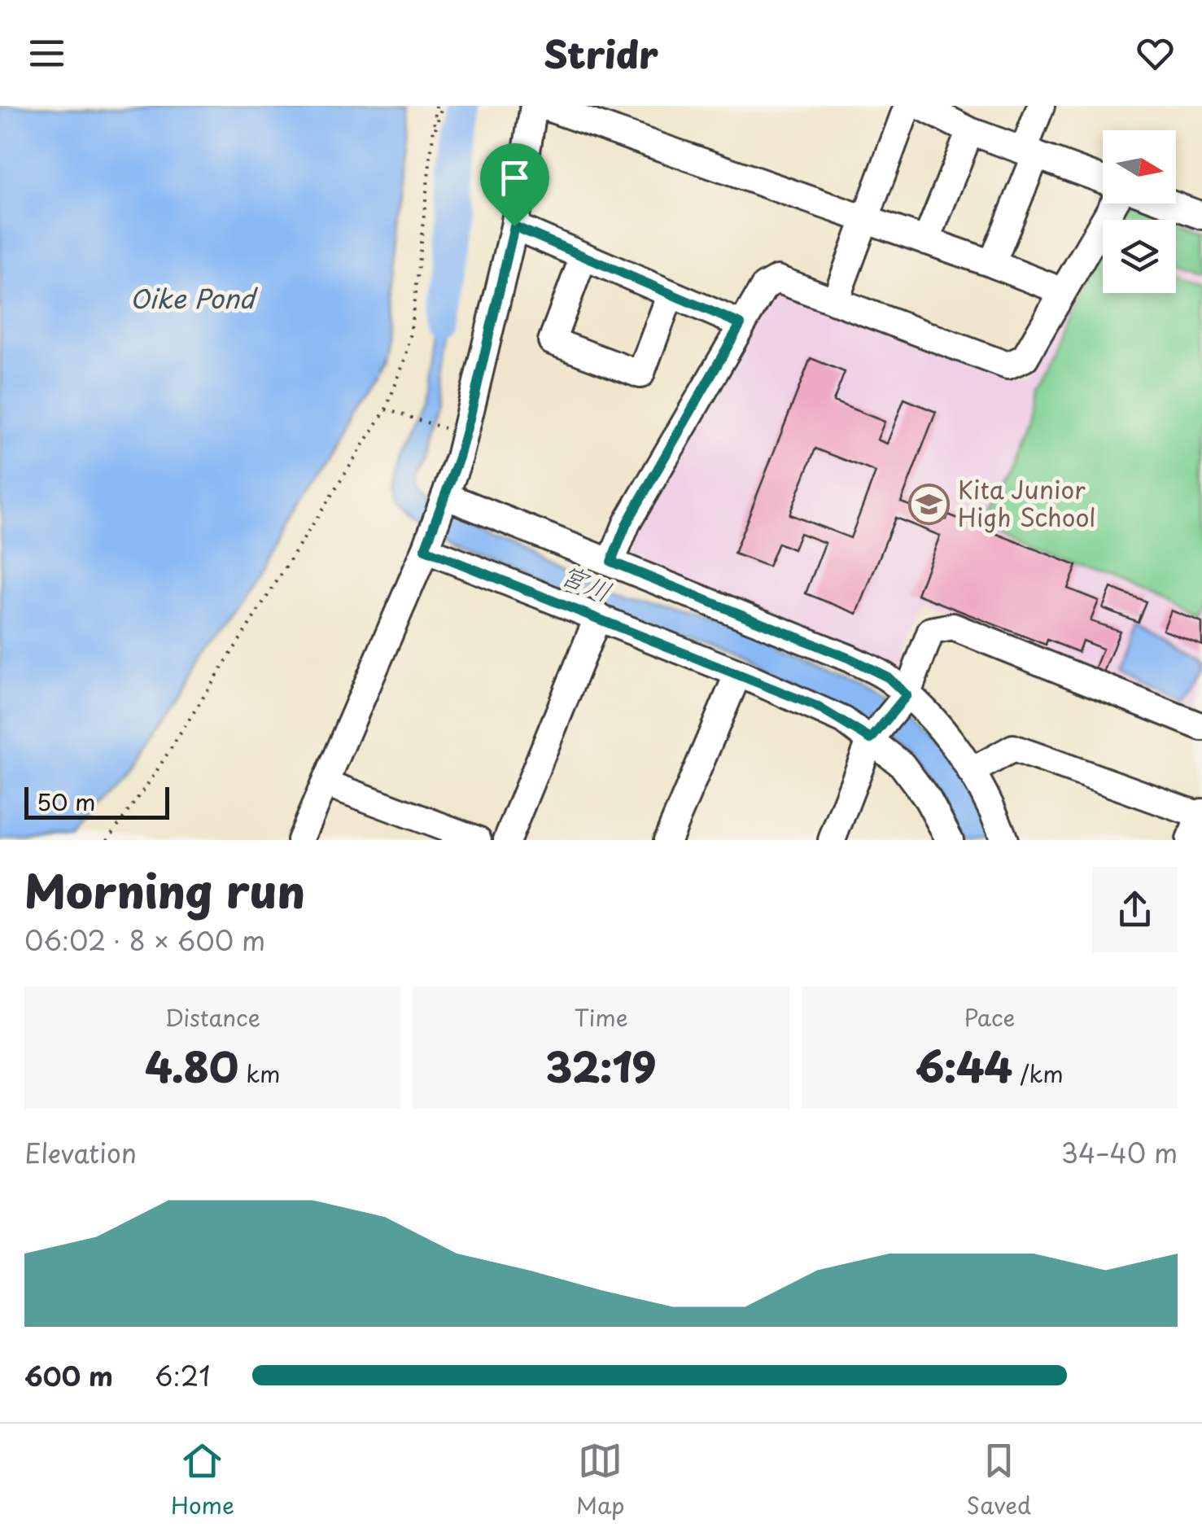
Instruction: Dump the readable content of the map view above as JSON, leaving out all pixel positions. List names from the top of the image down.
{
  "water": ["Oike Pond", "宮川"],
  "places": {
    "school or university": ["Kita Junior High School"]
  },
  "scale_bar": "50 m",
  "north": "right",
  "page": {
    "header": "Stridr",
    "scale": "50 m",
    "heading": ["Morning run", "06:02 · 8 × 600 m"],
    "stats": [
      ["Distance", "4.80 km"],
      ["Time", "32:19"],
      ["Pace", "6:44 /km"]
    ],
    "chart": ["Elevation", "34–40 m"],
    "list": [
      {
        "name": "600 m",
        "note": "6:21"
      }
    ],
    "tabs": ["Home", "Map", "Saved"]
  }
}
